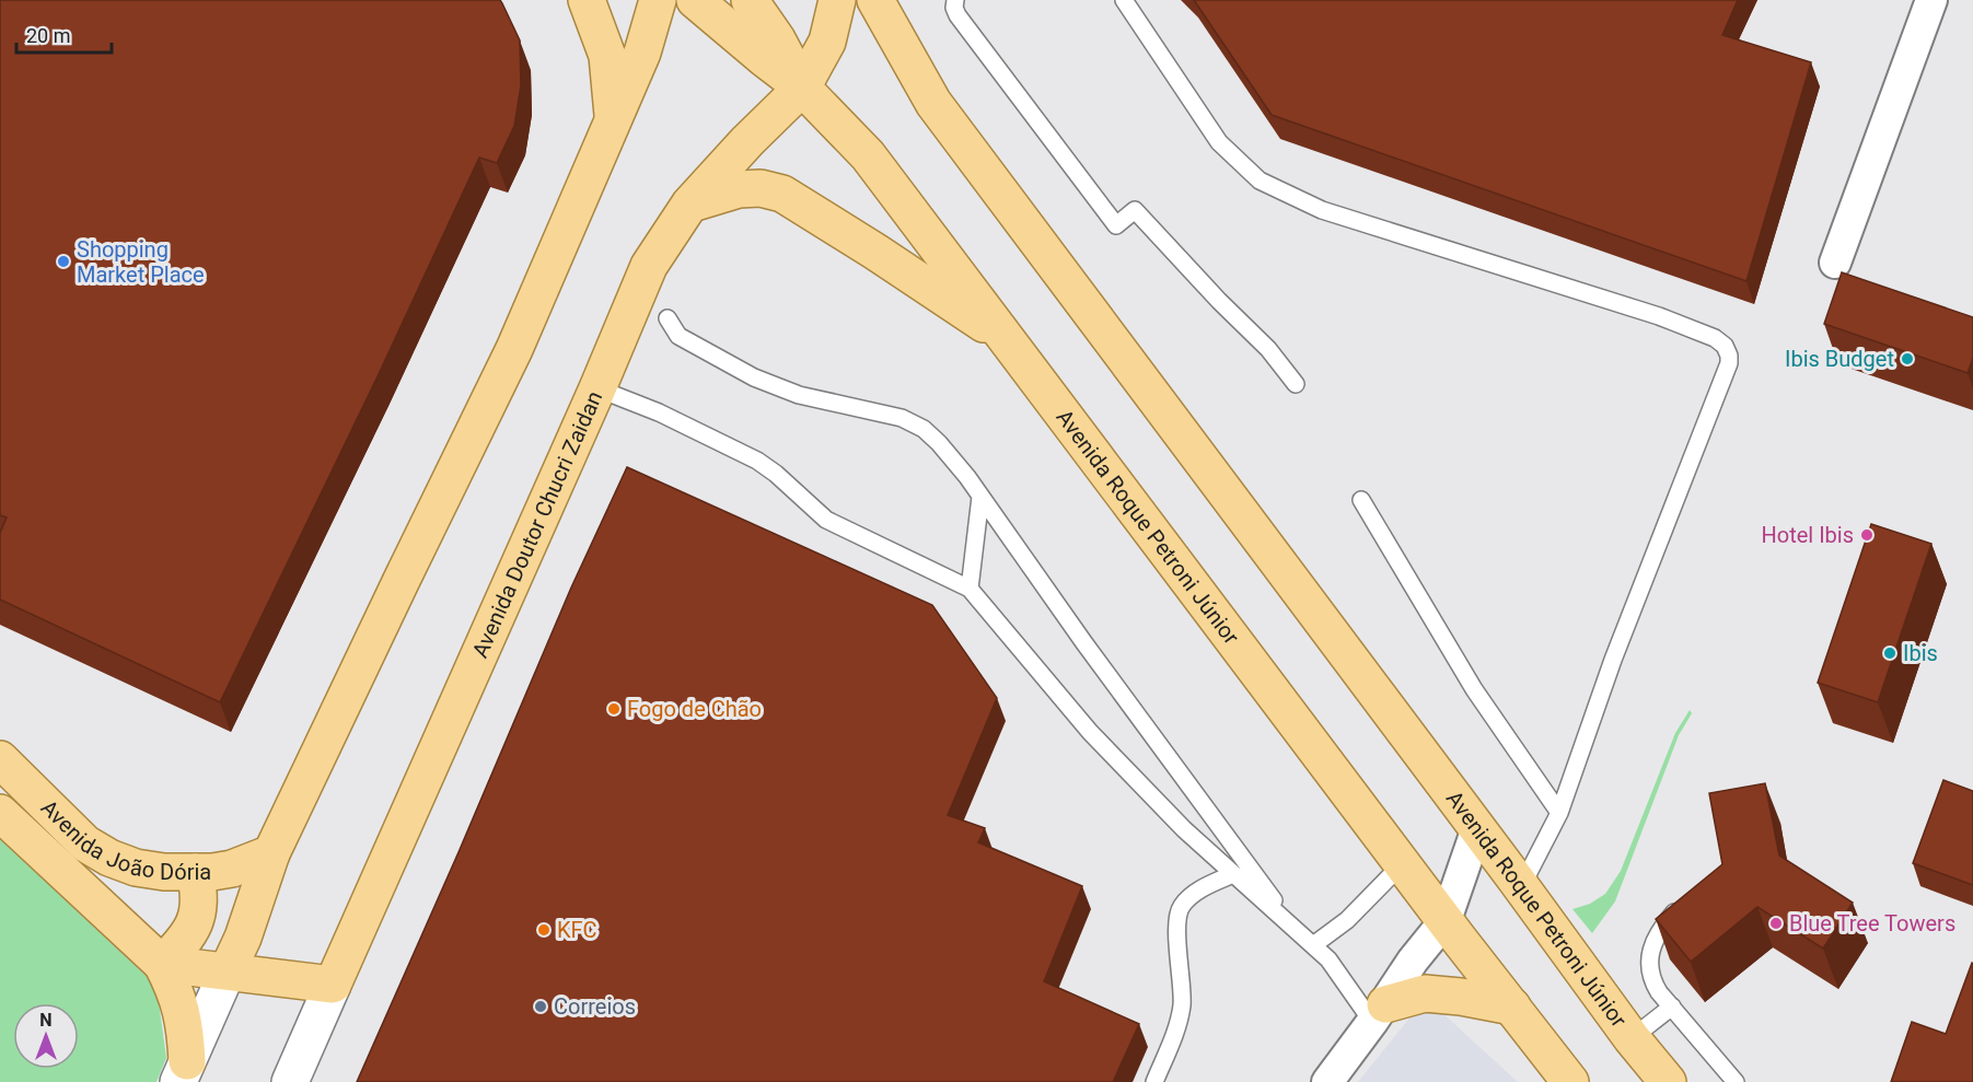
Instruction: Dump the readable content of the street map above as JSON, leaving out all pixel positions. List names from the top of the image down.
{
  "streets": {
    "main road": ["Avenida Doutor Chucri Zaidan", "Avenida Roque Petroni Júnior", "Avenida João Dória"]
  },
  "crossings": [
    ["Avenida Doutor Chucri Zaidan", "Avenida Roque Petroni Júnior"]
  ],
  "places": [
    "Shopping Market Place",
    "Ibis Budget",
    "Hotel Ibis",
    "Ibis",
    "Fogo de Chão",
    "Blue Tree Towers",
    "KFC",
    "Correios"
  ],
  "scale_bar": "20 m",
  "north": "top"
}
